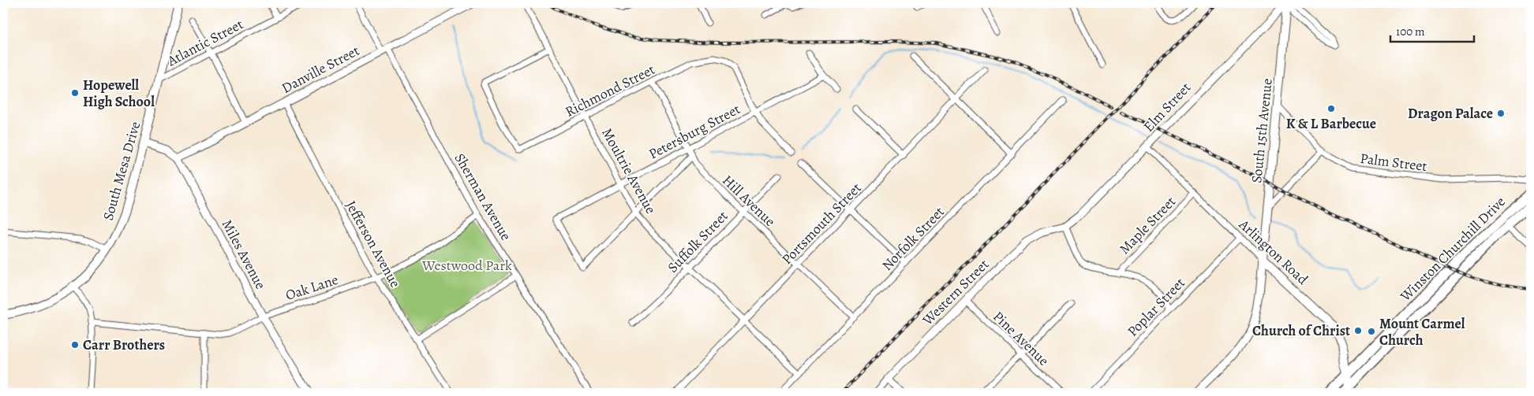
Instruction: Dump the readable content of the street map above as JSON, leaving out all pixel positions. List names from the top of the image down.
{
  "streets": {
    "highway": ["Winston Churchill Drive"],
    "main road": ["South 15th Avenue", "South Mesa Drive", "Arlington Road"],
    "street": [
      "Atlantic Street",
      "Danville Street",
      "Richmond Street",
      "Elm Street",
      "Petersburg Street",
      "Palm Street",
      "Moultrie Avenue",
      "Sherman Avenue",
      "Hill Avenue",
      "Portsmouth Street",
      "Maple Street",
      "Norfolk Street",
      "Suffolk Street",
      "Jefferson Avenue",
      "Miles Avenue",
      "Oak Lane",
      "Western Street",
      "Poplar Street",
      "Pine Avenue"
    ]
  },
  "crossings": [
    ["Atlantic Street", "South Mesa Drive"],
    ["Danville Street", "Sherman Avenue"],
    ["Danville Street", "Jefferson Avenue"],
    ["Danville Street", "Miles Avenue"],
    ["Richmond Street", "Petersburg Street"],
    ["Richmond Street", "Moultrie Avenue"],
    ["Richmond Street", "Hill Avenue"],
    ["Elm Street", "South 15th Avenue"],
    ["Elm Street", "Arlington Road"],
    ["Elm Street", "Western Street"],
    ["South 15th Avenue", "Palm Street"],
    ["South 15th Avenue", "Arlington Road"],
    ["Petersburg Street", "Moultrie Avenue"],
    ["Petersburg Street", "Hill Avenue"],
    ["Moultrie Avenue", "Portsmouth Street"],
    ["Moultrie Avenue", "Norfolk Street"],
    ["Moultrie Avenue", "Suffolk Street"],
    ["Sherman Avenue", "Oak Lane"],
    ["Hill Avenue", "Portsmouth Street"],
    ["Hill Avenue", "Norfolk Street"],
    ["Hill Avenue", "Suffolk Street"],
    ["Maple Street", "Arlington Road"],
    ["Jefferson Avenue", "Oak Lane"],
    ["Winston Churchill Drive", "Arlington Road"],
    ["Arlington Road", "Poplar Street"],
    ["Miles Avenue", "Oak Lane"],
    ["Western Street", "Pine Avenue"]
  ],
  "parks": ["Westwood Park"],
  "places": [
    "Hopewell High School",
    "K & L Barbecue",
    "Dragon Palace",
    "Church of Christ",
    "Mount Carmel Church",
    "Carr Brothers"
  ],
  "scale_bar": "100 m"
}
